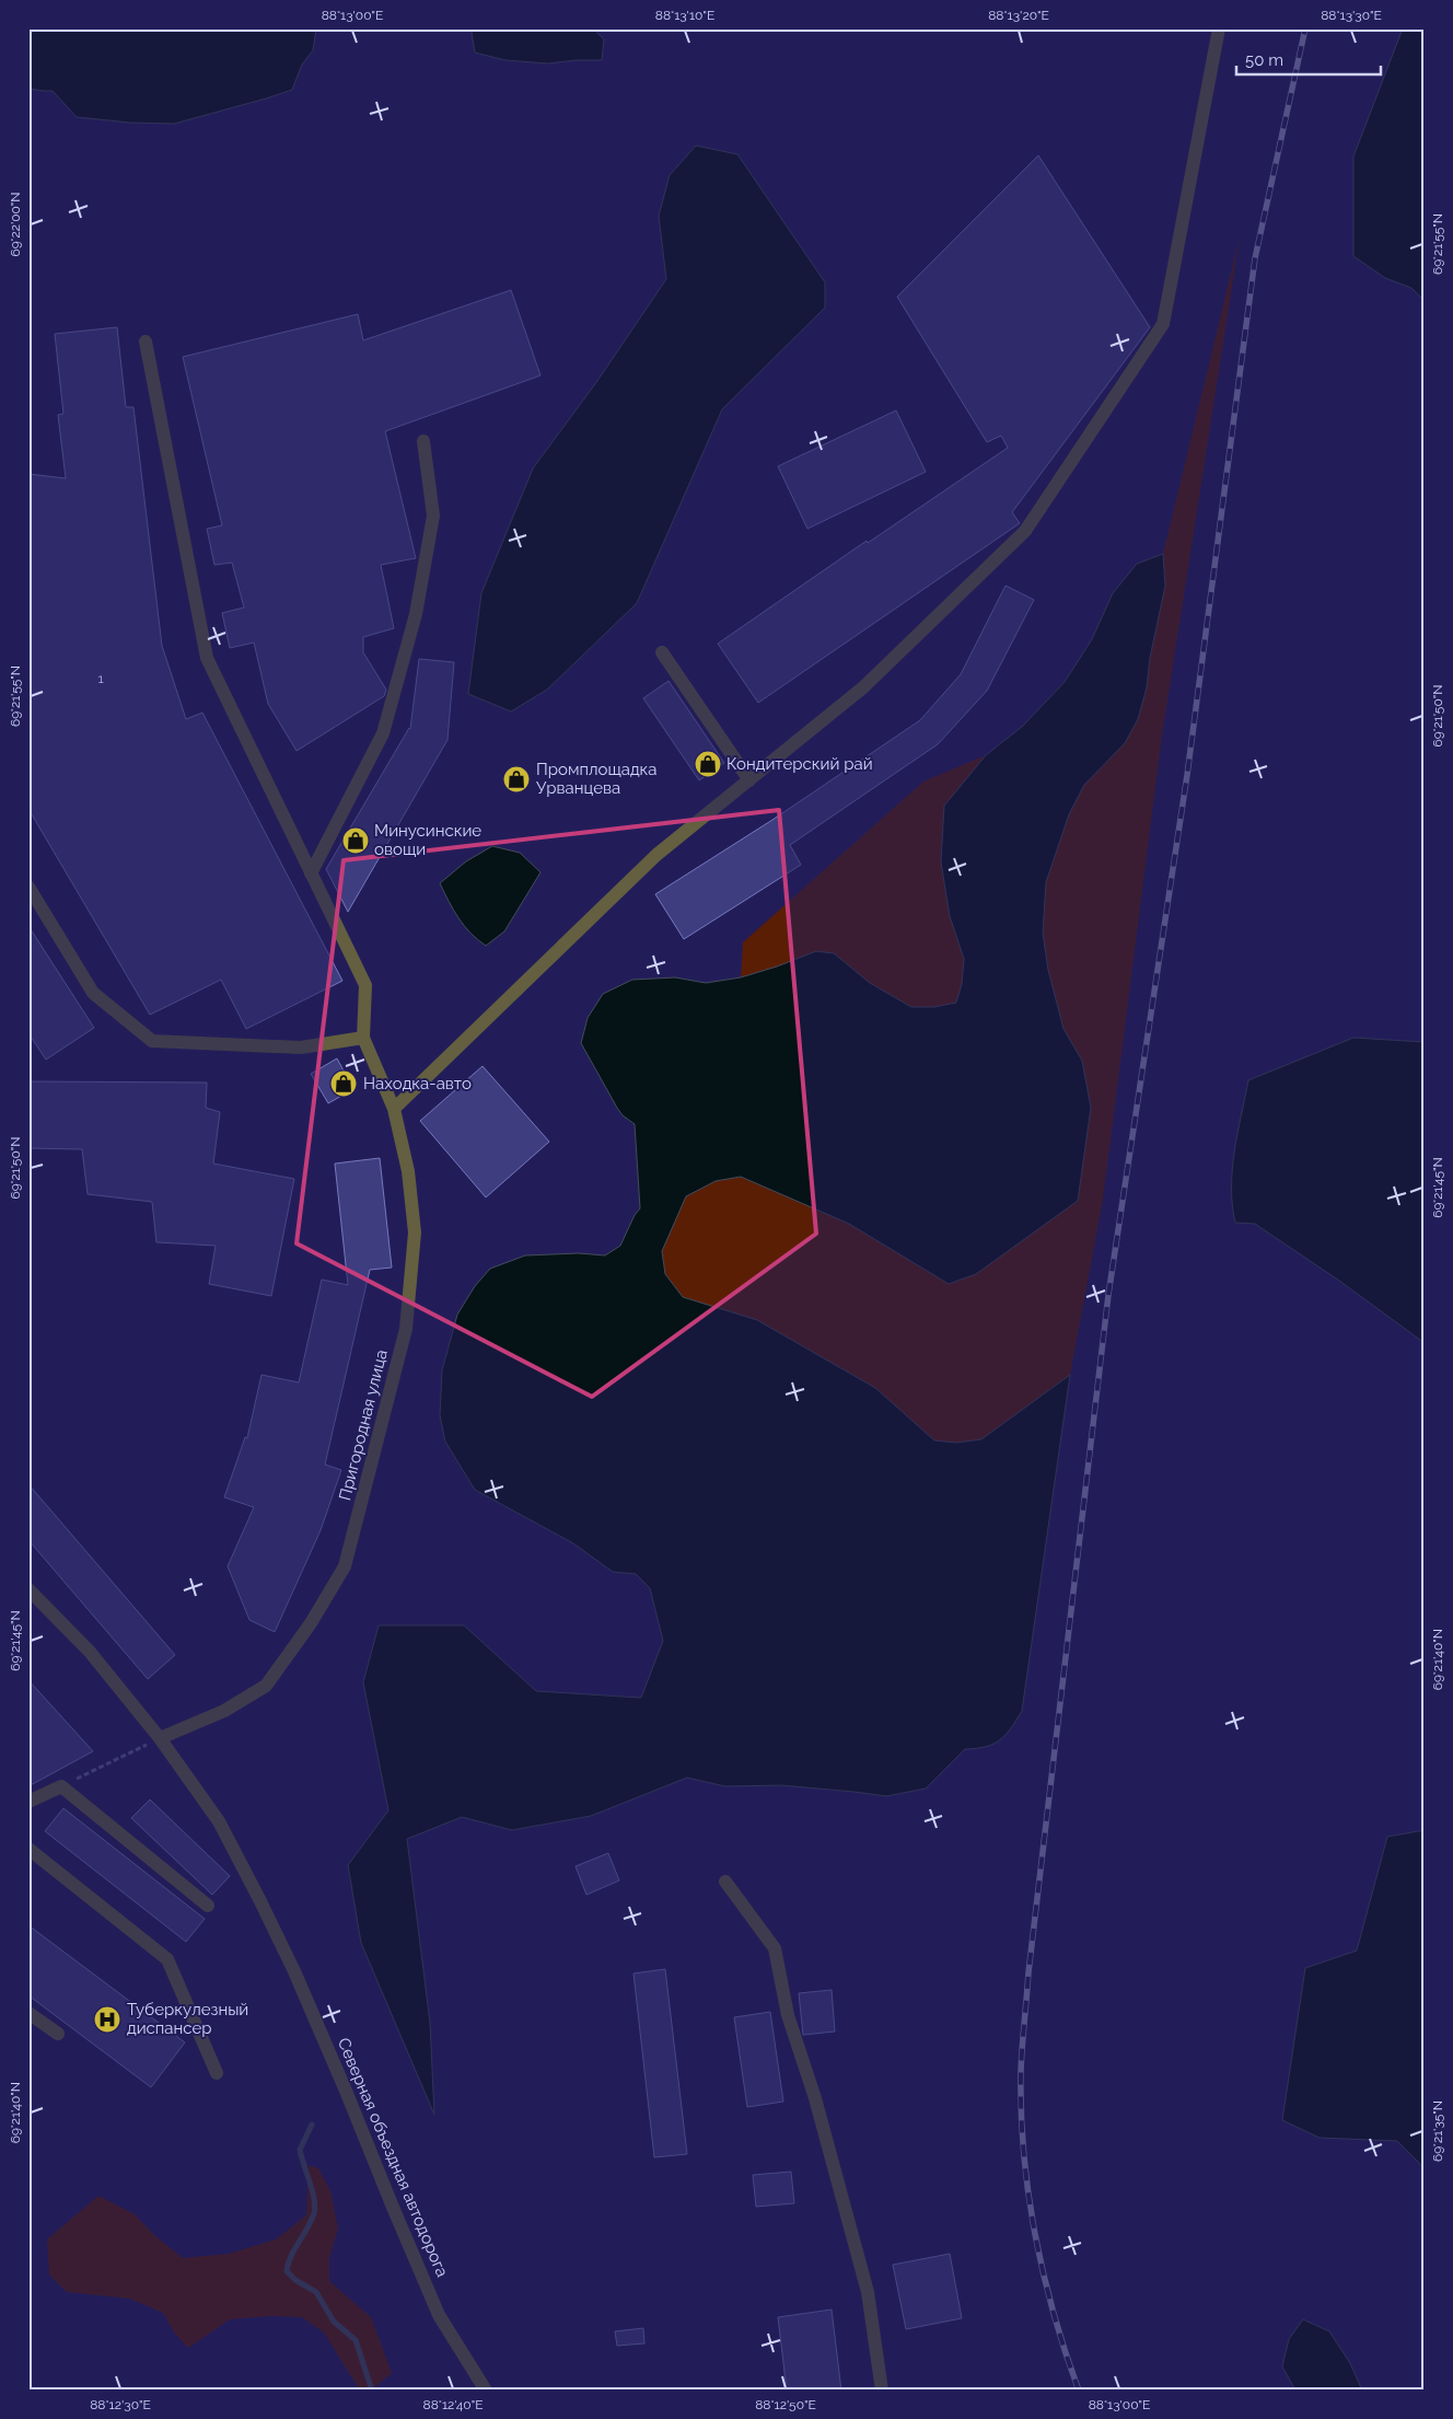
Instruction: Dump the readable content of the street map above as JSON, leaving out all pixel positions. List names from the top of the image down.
{
  "streets": {
    "street": ["Пригородная улица", "Северная объездная автодорога"]
  },
  "crossings": [
    ["Пригородная улица", "Северная объездная автодорога"]
  ],
  "places": {
    "shop": [
      "Кондитерский рай",
      "Промплощадка Урванцева",
      "Минусинские овощи",
      "Находка-авто"
    ],
    "hospital": ["Туберкулезный диспансер"]
  },
  "house_numbers": ["1"],
  "scale_bar": "50 m",
  "coordinates": [
    "88°13'00\"E",
    "88°13'10\"E",
    "88°13'20\"E",
    "88°13'30\"E",
    "69°22'00\"N",
    "69°21'55\"N",
    "69°21'50\"N",
    "69°21'45\"N",
    "69°21'40\"N",
    "69°21'35\"N",
    "88°12'30\"E",
    "88°12'40\"E",
    "88°12'50\"E"
  ]
}
